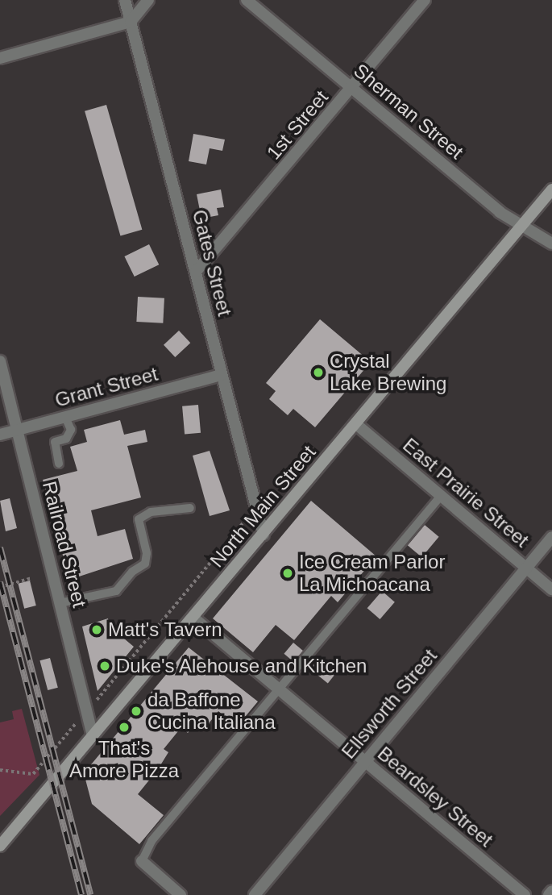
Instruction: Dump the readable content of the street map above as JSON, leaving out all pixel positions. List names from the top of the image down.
{
  "streets": {
    "street": [
      "Sherman Street",
      "1st Street",
      "Gates Street",
      "Grant Street",
      "East Prairie Street",
      "North Main Street",
      "Railroad Street",
      "Ellsworth Street",
      "Beardsley Street"
    ]
  },
  "crossings": [
    ["Sherman Street", "1st Street"],
    ["Sherman Street", "North Main Street"],
    ["1st Street", "Gates Street"],
    ["Gates Street", "Grant Street"],
    ["Gates Street", "North Main Street"],
    ["Grant Street", "Railroad Street"],
    ["East Prairie Street", "North Main Street"],
    ["East Prairie Street", "Ellsworth Street"],
    ["North Main Street", "Railroad Street"],
    ["North Main Street", "Beardsley Street"],
    ["Ellsworth Street", "Beardsley Street"]
  ],
  "places": [
    "Crystal Lake Brewing",
    "Ice Cream Parlor La Michoacana",
    "Matt's Tavern",
    "Duke's Alehouse and Kitchen",
    "da Baffone Cucina Italiana",
    "That's Amore Pizza"
  ]
}
